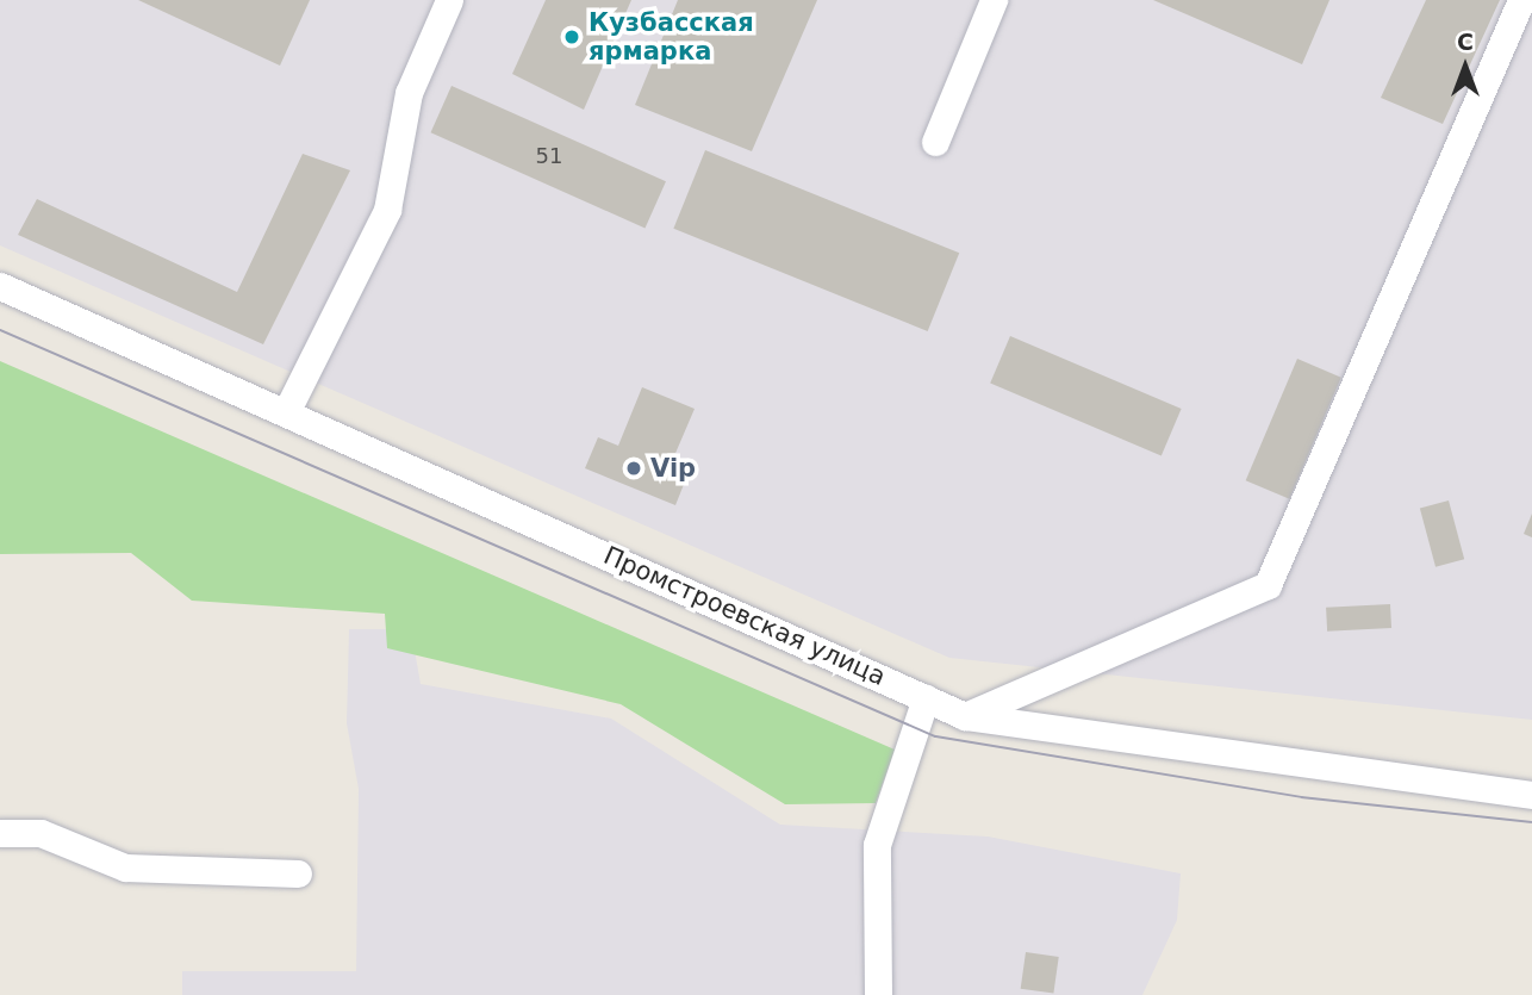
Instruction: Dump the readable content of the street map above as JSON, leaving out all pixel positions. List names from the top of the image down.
{
  "streets": {
    "street": ["Промстроевская улица"]
  },
  "places": ["Кузбасская ярмарка", "Vip"],
  "house_numbers": ["51"],
  "north": "top"
}
